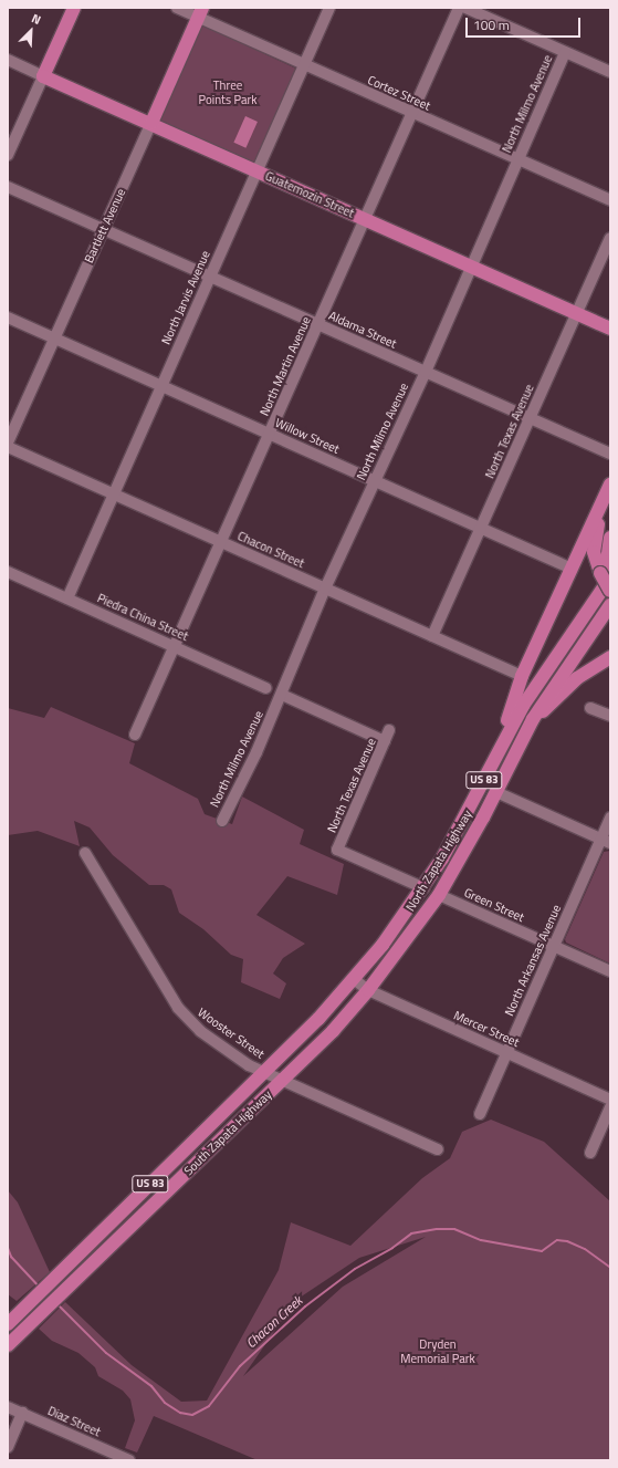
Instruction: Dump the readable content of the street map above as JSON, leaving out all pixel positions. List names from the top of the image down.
{
  "streets": {
    "main road": [
      "Guatemozin Street",
      "Bartlett Avenue",
      "US 83",
      "North Zapata Highway",
      "South Zapata Highway"
    ],
    "street": [
      "Cortez Street",
      "North Milmo Avenue",
      "North Jarvis Avenue",
      "Aldama Street",
      "North Martin Avenue",
      "North Texas Avenue",
      "Willow Street",
      "Chacon Street",
      "Piedra China Street",
      "Green Street",
      "North Arkansas Avenue",
      "Mercer Street",
      "Wooster Street",
      "Diaz Street"
    ]
  },
  "crossings": [
    ["Cortez Street", "North Milmo Avenue"],
    ["Cortez Street", "Bartlett Avenue"],
    ["Cortez Street", "North Jarvis Avenue"],
    ["Cortez Street", "North Martin Avenue"],
    ["North Milmo Avenue", "Guatemozin Street"],
    ["North Milmo Avenue", "Aldama Street"],
    ["North Milmo Avenue", "North Texas Avenue"],
    ["North Milmo Avenue", "Willow Street"],
    ["North Milmo Avenue", "Chacon Street"],
    ["Guatemozin Street", "Bartlett Avenue"],
    ["Guatemozin Street", "North Jarvis Avenue"],
    ["Guatemozin Street", "North Martin Avenue"],
    ["Guatemozin Street", "North Texas Avenue"],
    ["Bartlett Avenue", "Aldama Street"],
    ["Bartlett Avenue", "Willow Street"],
    ["North Jarvis Avenue", "Aldama Street"],
    ["North Jarvis Avenue", "Willow Street"],
    ["North Jarvis Avenue", "Chacon Street"],
    ["North Jarvis Avenue", "Piedra China Street"],
    ["Aldama Street", "North Martin Avenue"],
    ["Aldama Street", "North Texas Avenue"],
    ["North Martin Avenue", "Willow Street"],
    ["North Martin Avenue", "Chacon Street"],
    ["North Martin Avenue", "Piedra China Street"],
    ["North Texas Avenue", "Willow Street"],
    ["North Texas Avenue", "Chacon Street"],
    ["North Texas Avenue", "North Zapata Highway"],
    ["North Zapata Highway", "Green Street"],
    ["North Zapata Highway", "Mercer Street"],
    ["North Zapata Highway", "South Zapata Highway"],
    ["Green Street", "North Arkansas Avenue"],
    ["North Arkansas Avenue", "Mercer Street"],
    ["Mercer Street", "South Zapata Highway"],
    ["Wooster Street", "South Zapata Highway"]
  ],
  "water": ["Chacon Creek"],
  "parks": ["Three Points Park", "Dryden Memorial Park"],
  "scale_bar": "100 m",
  "north": "top right"
}
